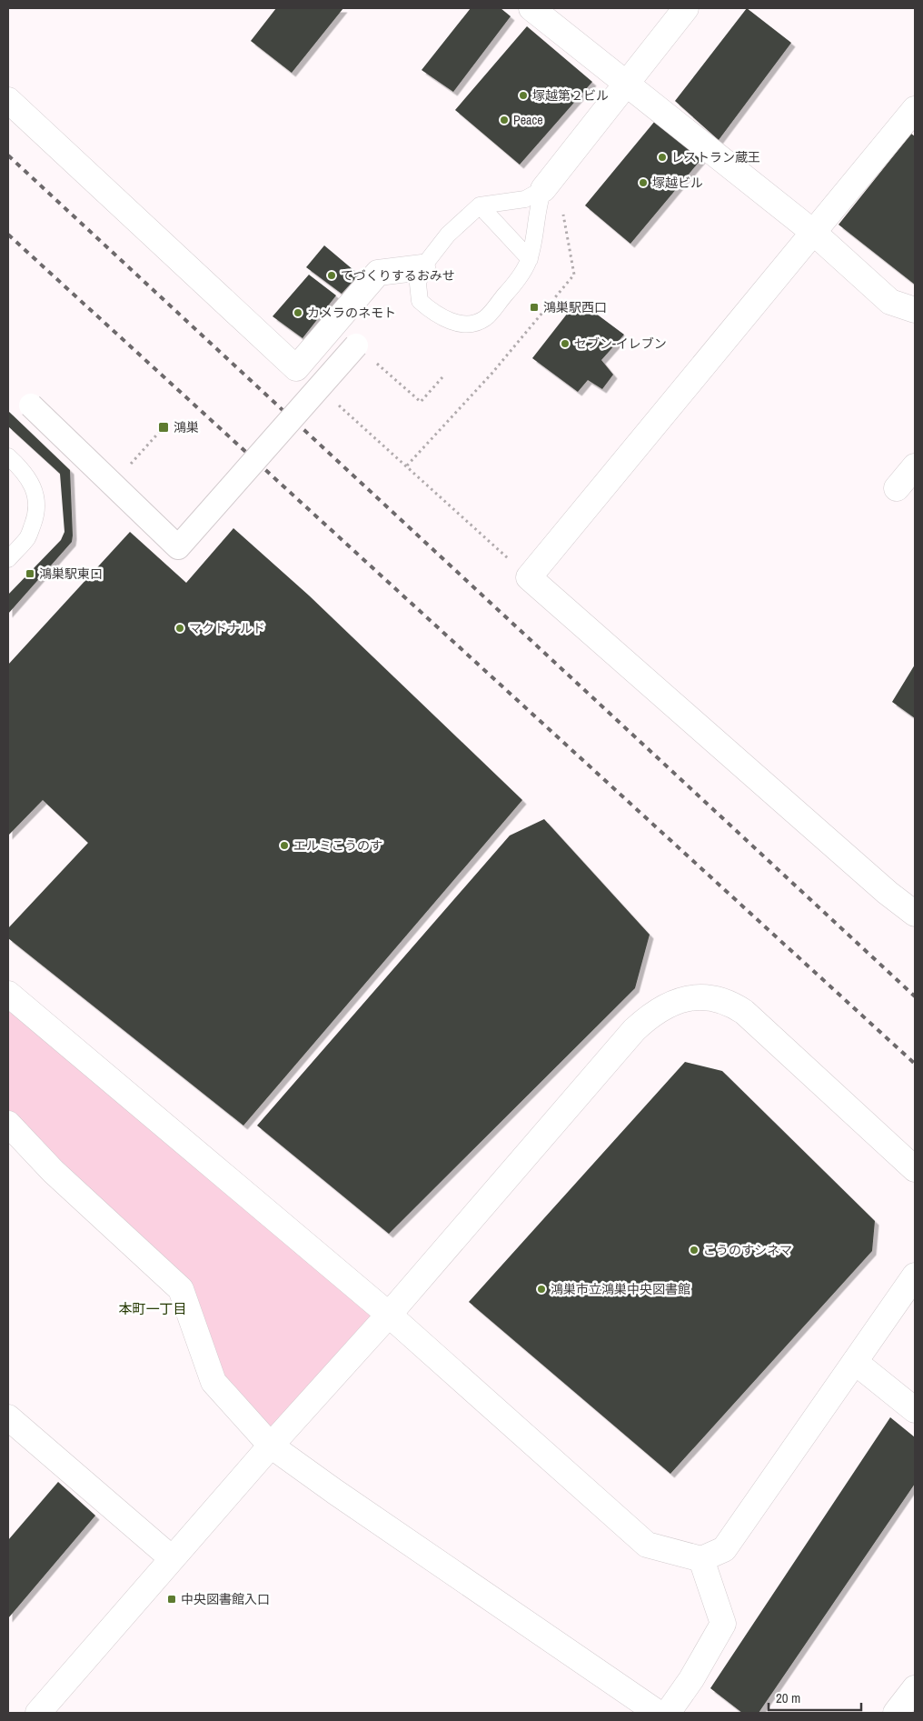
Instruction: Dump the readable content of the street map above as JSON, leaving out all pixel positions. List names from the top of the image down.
{
  "districts": ["本町一丁目"],
  "places": {
    "other": [
      "塚越第２ビル",
      "Peace",
      "レストラン蔵王",
      "塚越ビル",
      "てづくりするおみせ",
      "カメラのネモト",
      "セブン-イレブン",
      "マクドナルド",
      "エルミこうのす",
      "こうのすシネマ",
      "鴻巣市立鴻巣中央図書館"
    ],
    "transit": [
      "鴻巣駅西口",
      "鴻巣",
      "鴻巣駅東口",
      "中央図書館入口"
    ]
  },
  "scale_bar": "20 m"
}
